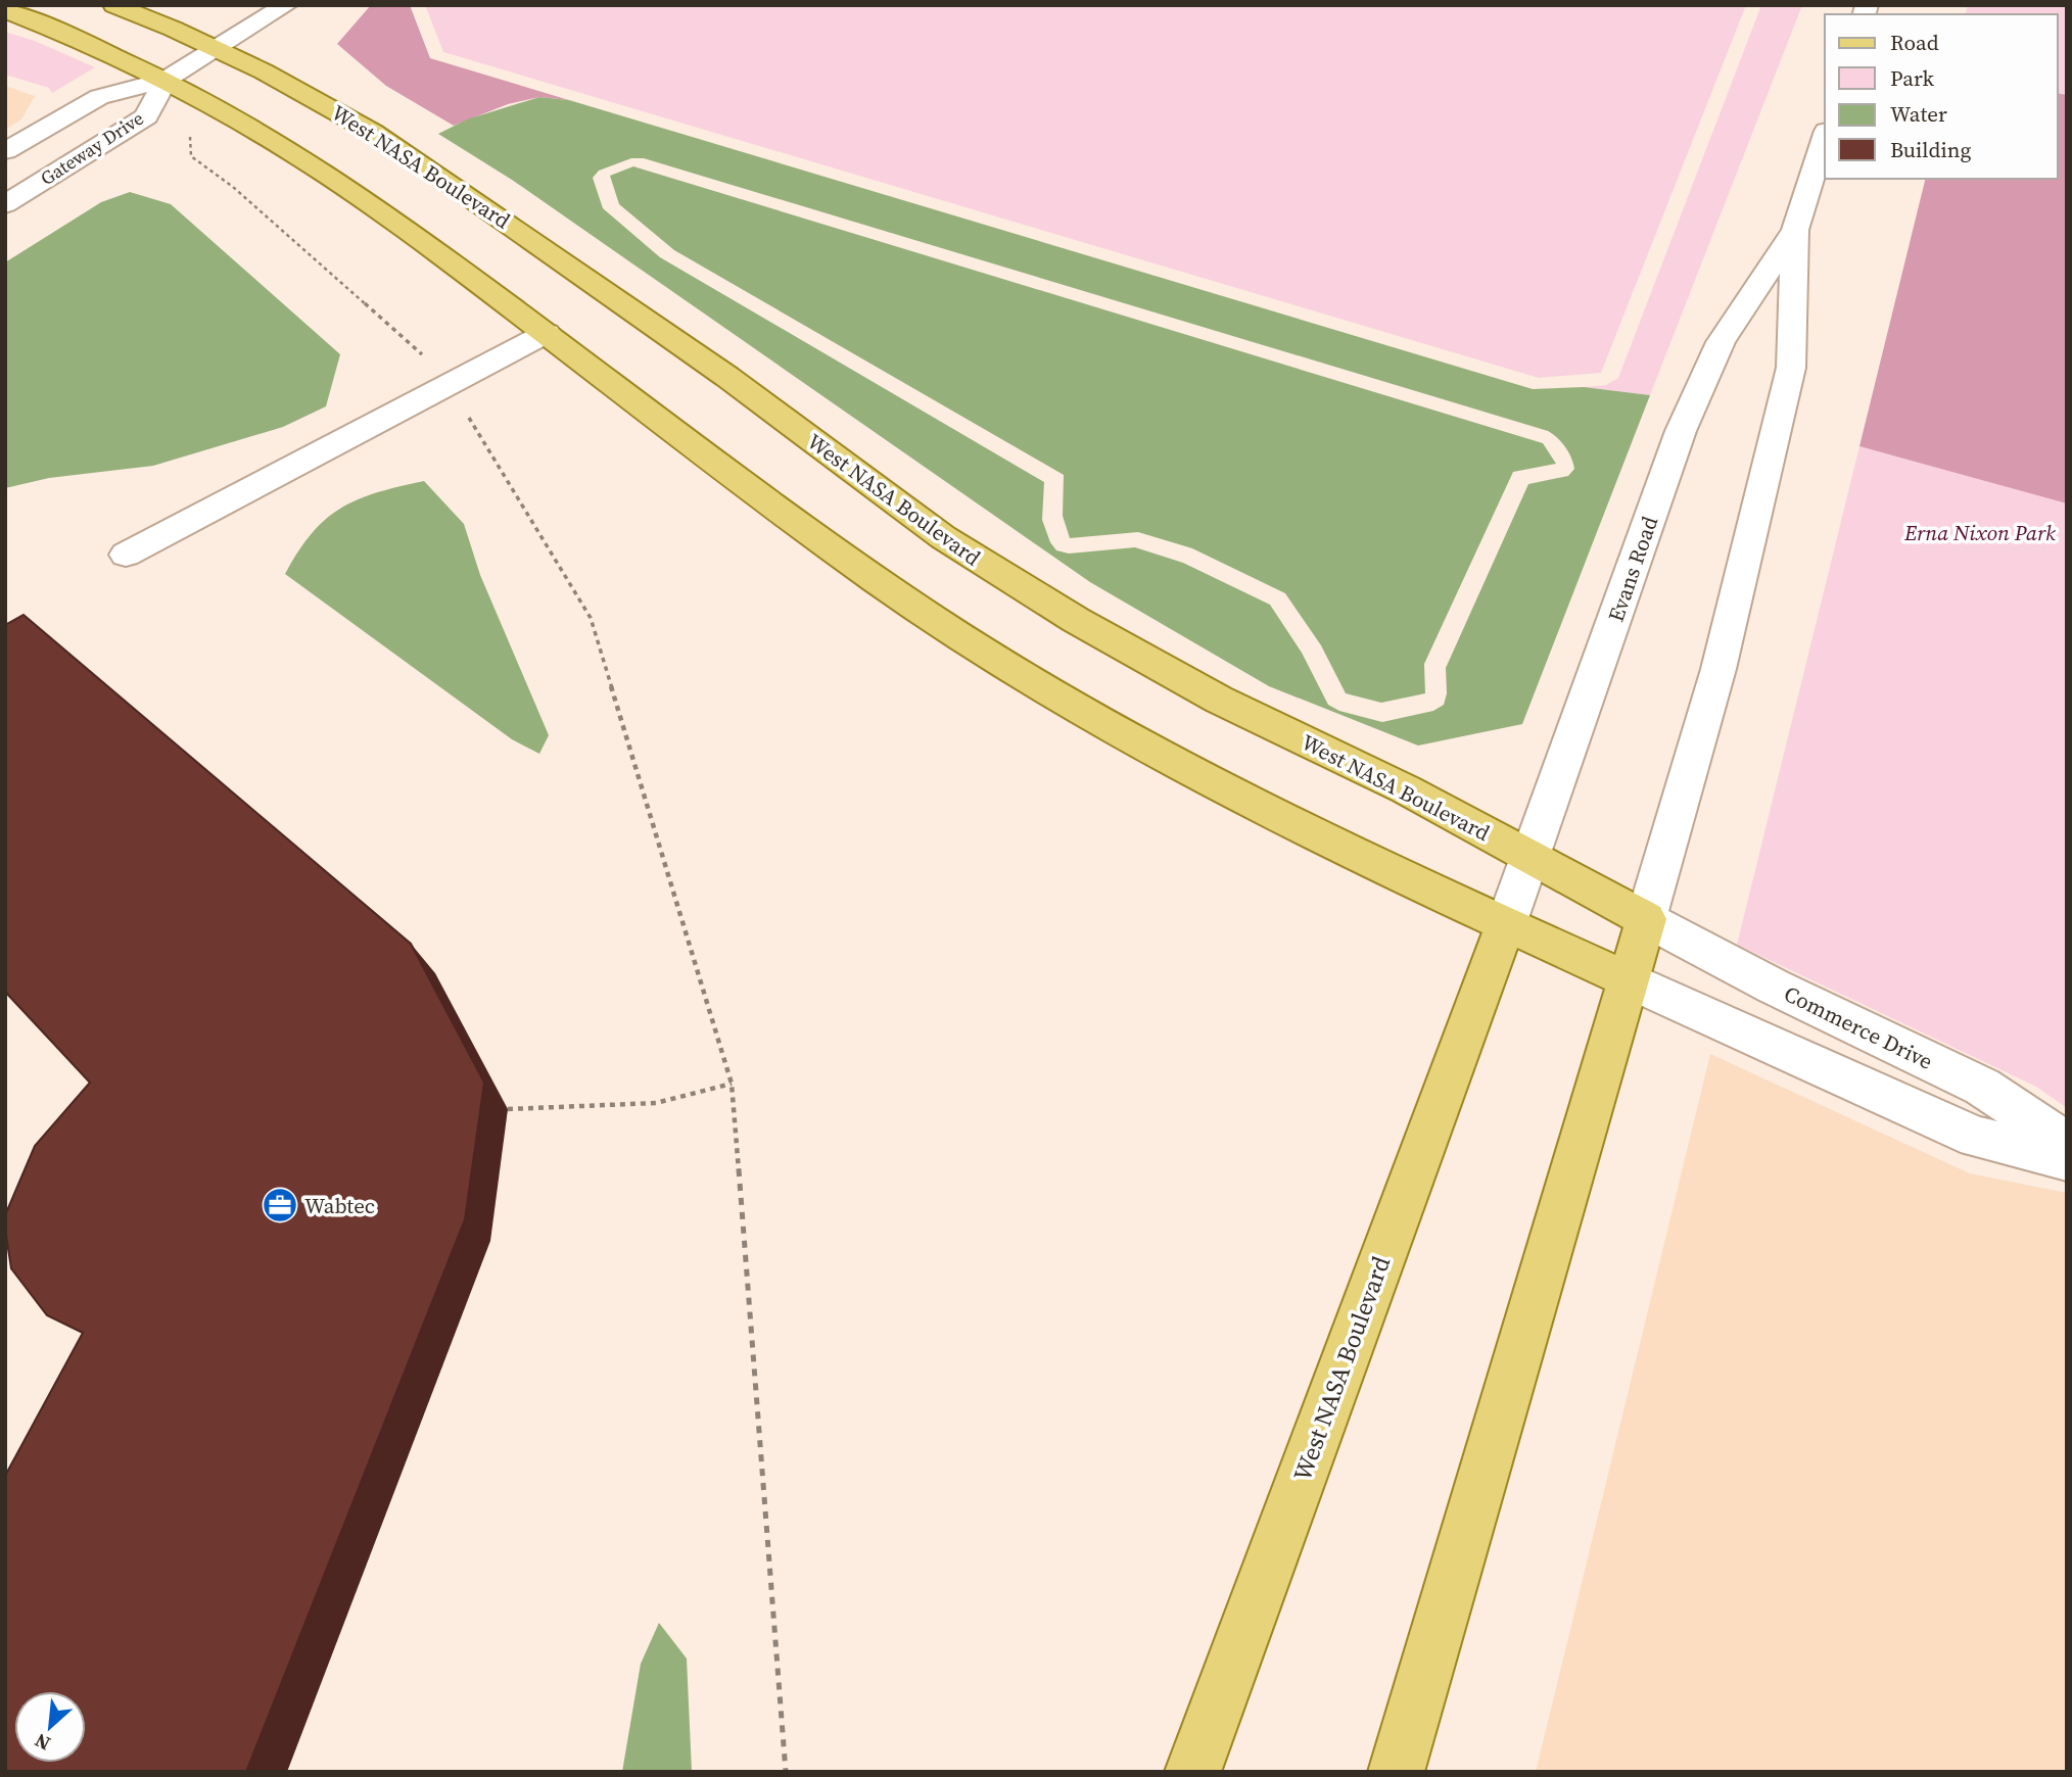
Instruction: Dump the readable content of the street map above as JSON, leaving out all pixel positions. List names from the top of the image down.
{
  "streets": {
    "main road": ["West NASA Boulevard"],
    "street": ["Gateway Drive", "Evans Road", "Commerce Drive"]
  },
  "crossings": [
    ["Gateway Drive", "West NASA Boulevard"],
    ["West NASA Boulevard", "Evans Road"],
    ["West NASA Boulevard", "Commerce Drive"],
    ["Evans Road", "Commerce Drive"]
  ],
  "parks": ["Erna Nixon Park"],
  "places": {
    "office": ["Wabtec"]
  },
  "legend": [
    "Road",
    "Park",
    "Water",
    "Building"
  ],
  "north": "bottom left"
}
